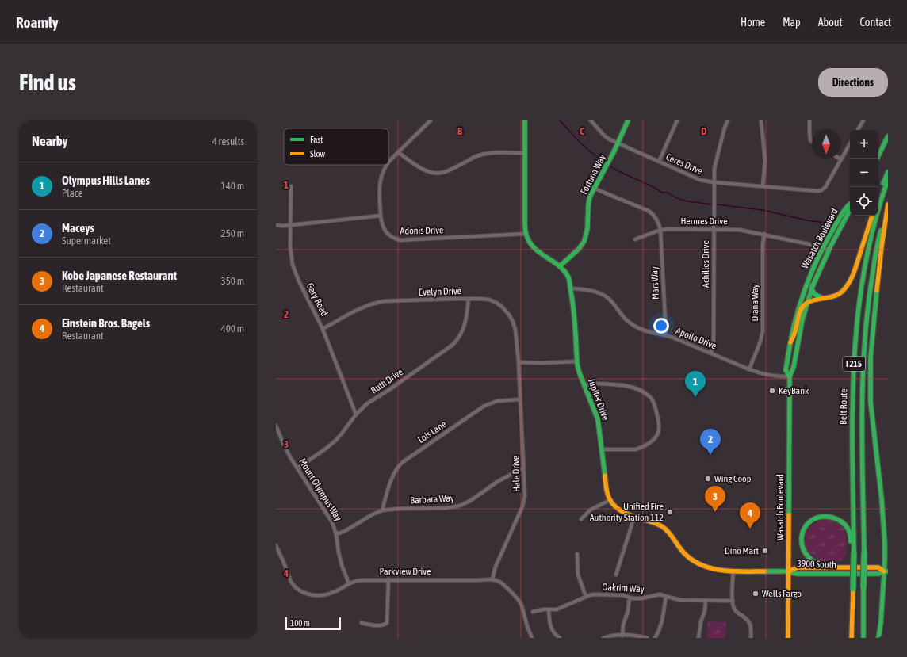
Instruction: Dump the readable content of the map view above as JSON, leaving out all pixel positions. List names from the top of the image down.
{
  "streets": {
    "main road": [
      "Fortuna Way",
      "Wasatch Boulevard",
      "I 215",
      "Jupiter Drive",
      "Belt Route",
      "3900 South"
    ],
    "street": [
      "Ceres Drive",
      "Hermes Drive",
      "Adonis Drive",
      "Achilles Drive",
      "Mars Way",
      "Evelyn Drive",
      "Gary Road",
      "Diana Way",
      "Apollo Drive",
      "Ruth Drive",
      "Lois Lane",
      "Hale Drive",
      "Mount Olympus Way",
      "Barbara Way",
      "Parkview Drive",
      "Oakrim Way"
    ]
  },
  "crossings": [
    ["Ceres Drive", "Fortuna Way"],
    ["Ceres Drive", "Achilles Drive"],
    ["Fortuna Way", "Jupiter Drive"],
    ["Hermes Drive", "Wasatch Boulevard"],
    ["Hermes Drive", "Achilles Drive"],
    ["Hermes Drive", "Mars Way"],
    ["Hermes Drive", "Diana Way"],
    ["Adonis Drive", "Jupiter Drive"],
    ["Wasatch Boulevard", "Apollo Drive"],
    ["Wasatch Boulevard", "3900 South"],
    ["Achilles Drive", "Apollo Drive"],
    ["Mars Way", "Apollo Drive"],
    ["Evelyn Drive", "Gary Road"],
    ["Evelyn Drive", "Ruth Drive"],
    ["Evelyn Drive", "Hale Drive"],
    ["Gary Road", "Ruth Drive"],
    ["Diana Way", "Apollo Drive"],
    ["Apollo Drive", "Jupiter Drive"],
    ["Ruth Drive", "Mount Olympus Way"],
    ["Lois Lane", "Hale Drive"],
    ["Lois Lane", "Barbara Way"],
    ["Hale Drive", "Barbara Way"],
    ["Hale Drive", "Parkview Drive"],
    ["Mount Olympus Way", "Barbara Way"],
    ["Mount Olympus Way", "Parkview Drive"]
  ],
  "places": [
    "KeyBank",
    "Wing Coop",
    "Unified Fire Authority Station 112",
    "Dino Mart",
    "Wells Fargo"
  ],
  "legend": ["Fast", "Slow"],
  "scale_bar": "100 m",
  "north": "bottom",
  "page": {
    "header": "Roamly",
    "nav": [
      "Home",
      "Map",
      "About",
      "Contact"
    ],
    "buttons": "Directions",
    "title": "Find us",
    "heading": ["Nearby", "4 results"],
    "map_buttons": ["+", "−"],
    "list": [
      {
        "mark": "1",
        "name": "Olympus Hills Lanes",
        "note": "Place",
        "value": "140 m"
      },
      {
        "mark": "2",
        "name": "Maceys",
        "note": "Supermarket",
        "value": "250 m"
      },
      {
        "mark": "3",
        "name": "Kobe Japanese Restaurant",
        "note": "Restaurant",
        "value": "350 m"
      },
      {
        "mark": "4",
        "name": "Einstein Bros. Bagels",
        "note": "Restaurant",
        "value": "400 m"
      }
    ],
    "pins": [
      "1",
      "2",
      "3",
      "4"
    ],
    "scale": "100 m"
  },
  "grid": {
    "columns": ["B", "C", "D"],
    "rows": [
      "1",
      "2",
      "3",
      "4"
    ]
  }
}
